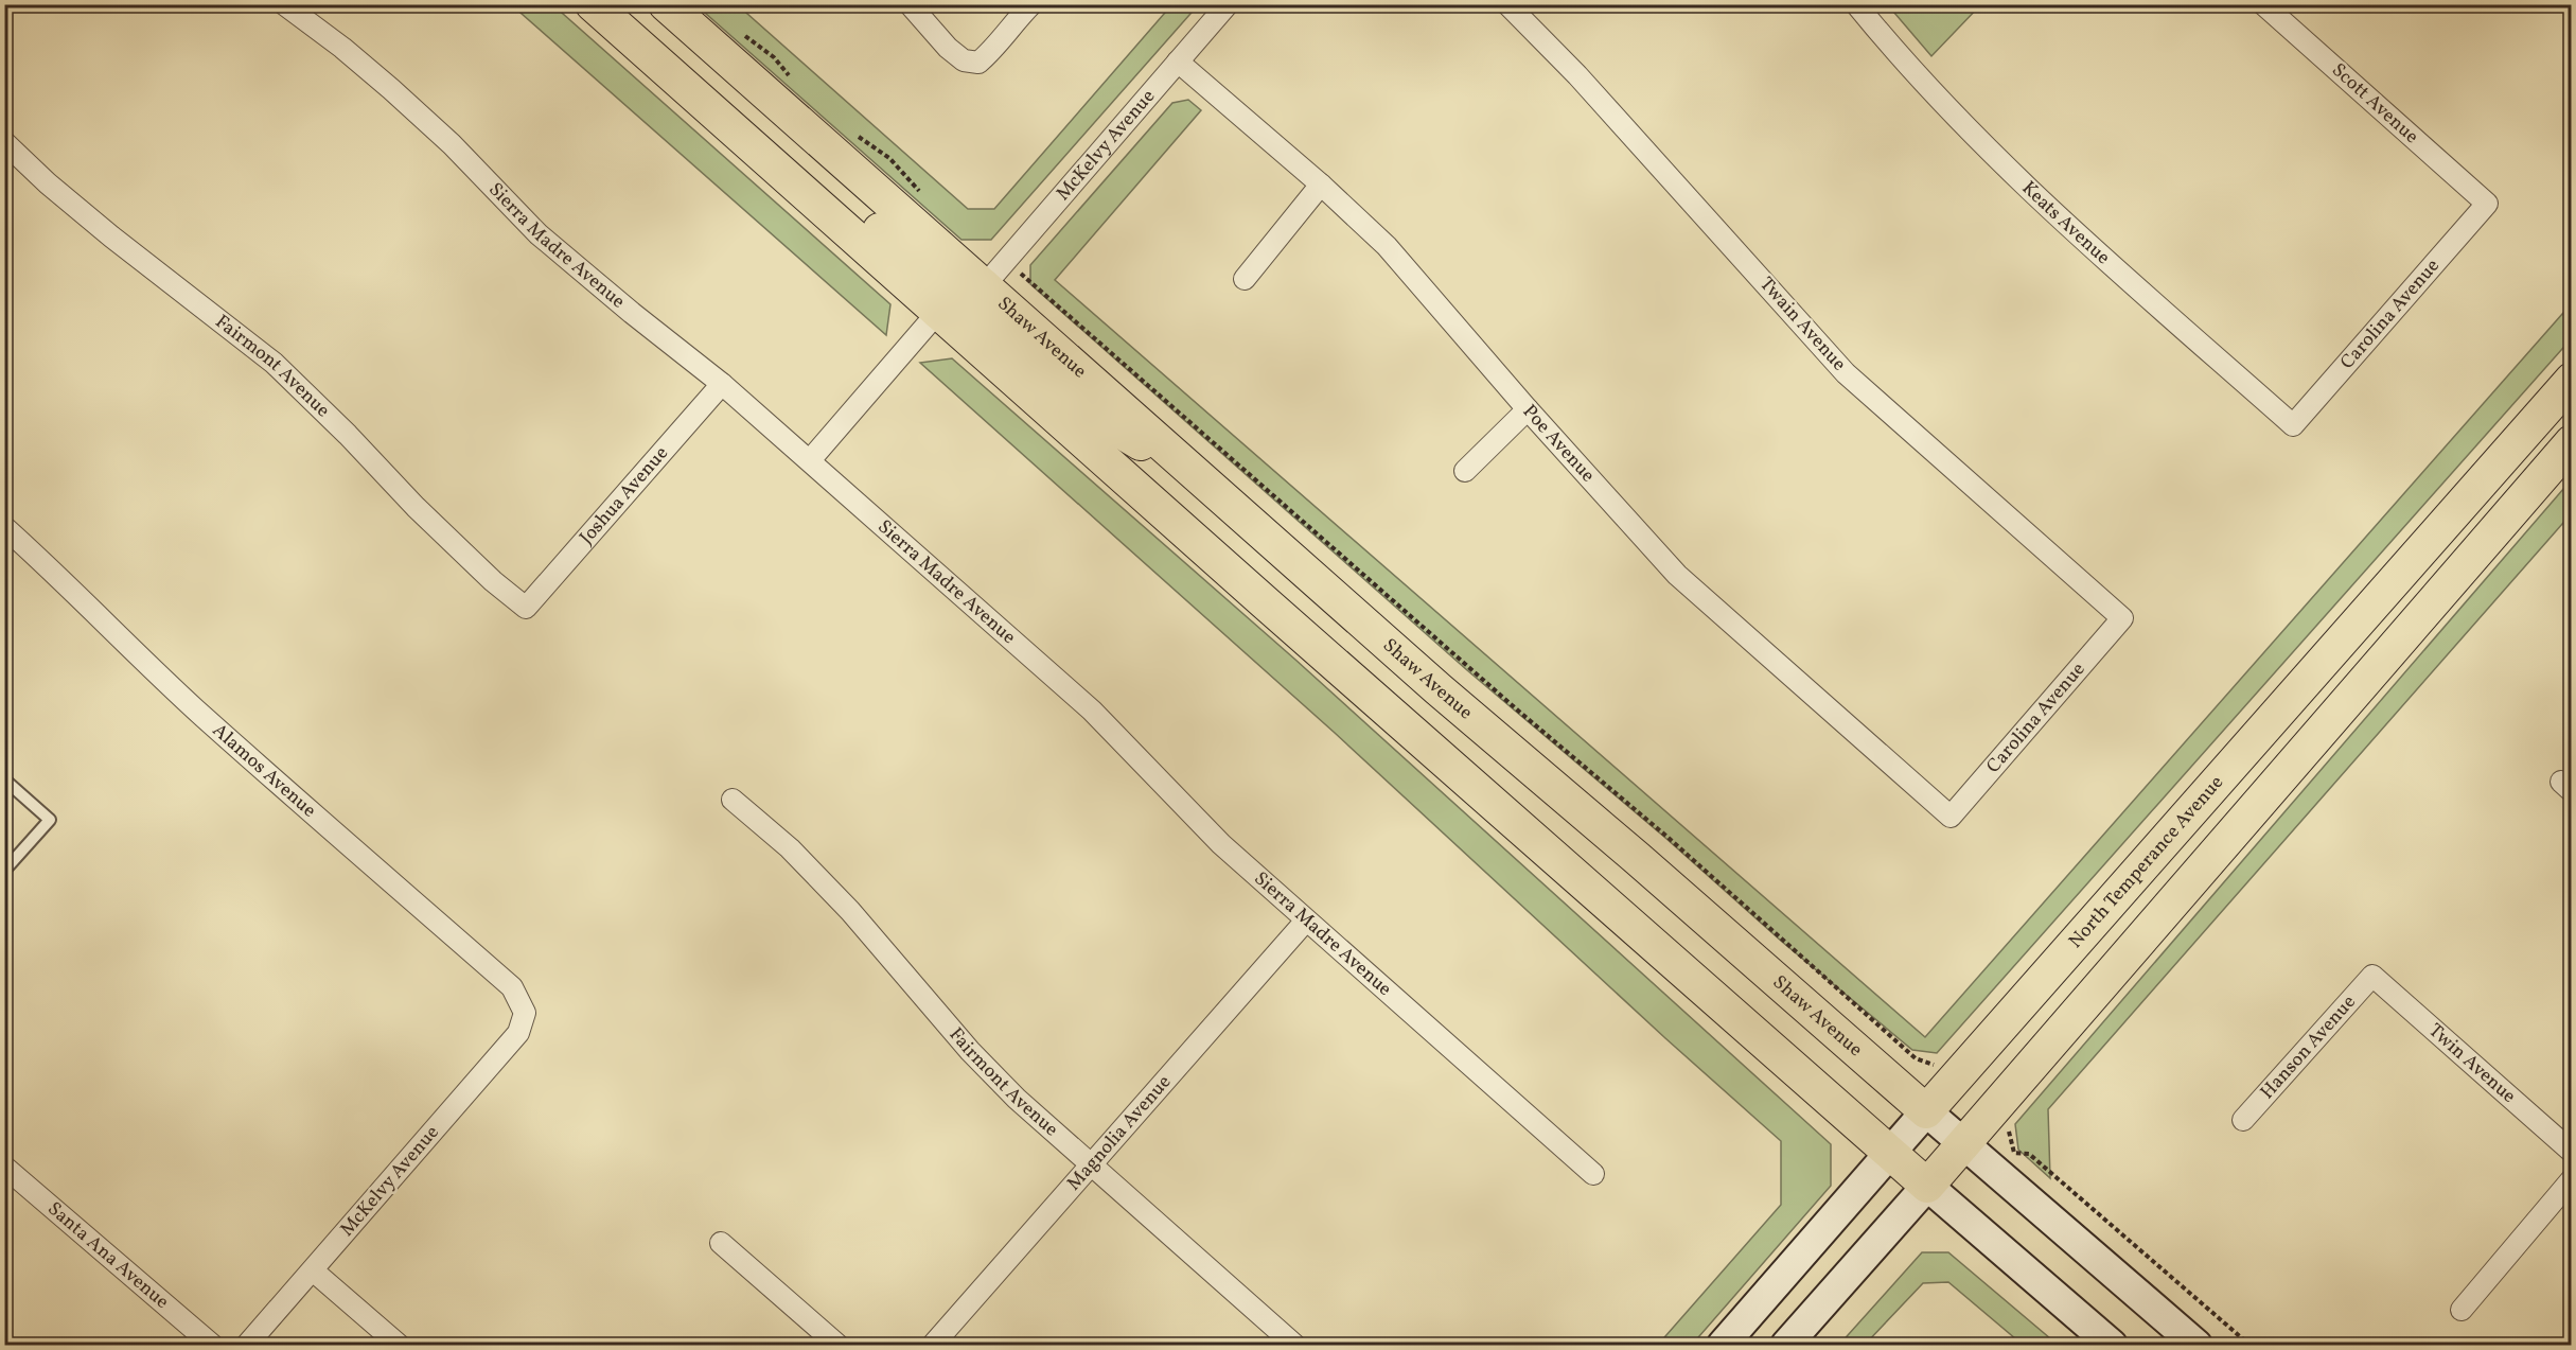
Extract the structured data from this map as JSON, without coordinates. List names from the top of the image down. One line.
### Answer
{"streets":{"main road":["Shaw Avenue","North Temperance Avenue"],"street":["Scott Avenue","McKelvy Avenue","Keats Avenue","Sierra Madre Avenue","Carolina Avenue","Twain Avenue","Fairmont Avenue","Poe Avenue","Joshua Avenue","Alamos Avenue","Hanson Avenue","Twin Avenue","Magnolia Avenue","Santa Ana Avenue"]},"crossings":[["Scott Avenue","Carolina Avenue"],["McKelvy Avenue","Shaw Avenue"],["McKelvy Avenue","Poe Avenue"],["McKelvy Avenue","Alamos Avenue"],["Keats Avenue","Carolina Avenue"],["Sierra Madre Avenue","Joshua Avenue"],["Sierra Madre Avenue","Magnolia Avenue"],["Carolina Avenue","Twain Avenue"],["Carolina Avenue","Poe Avenue"],["Shaw Avenue","North Temperance Avenue"],["Fairmont Avenue","Joshua Avenue"],["Fairmont Avenue","Magnolia Avenue"],["Hanson Avenue","Twin Avenue"]]}
